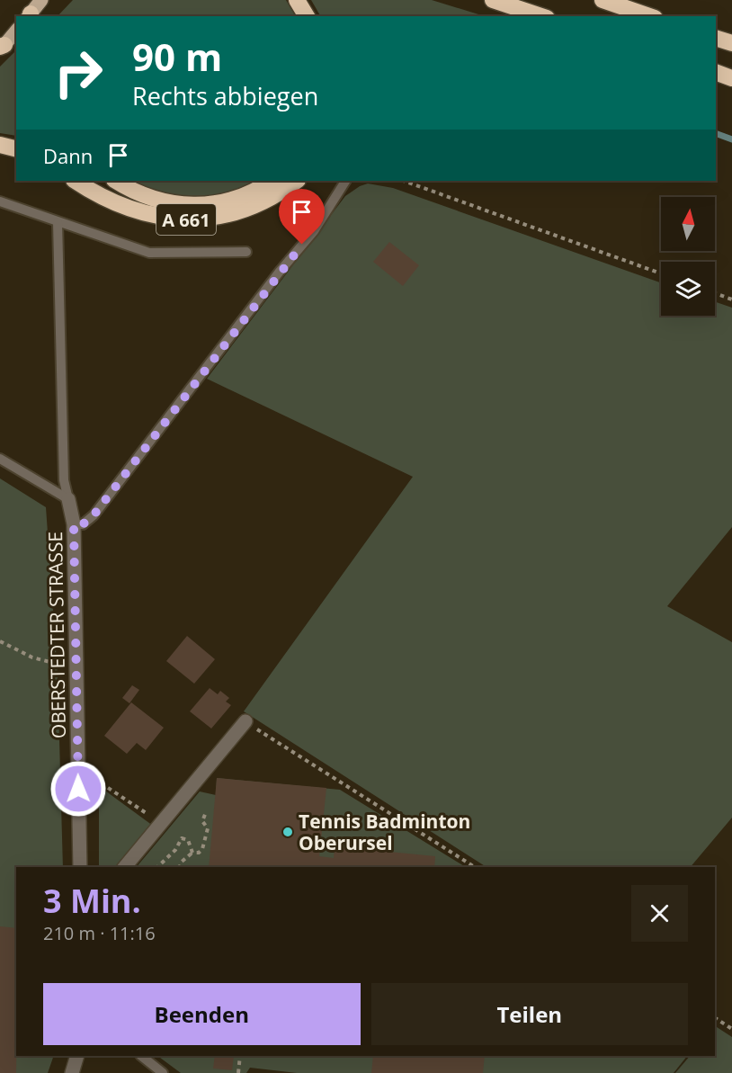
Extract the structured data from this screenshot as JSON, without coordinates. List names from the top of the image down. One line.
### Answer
{"streets":{"highway":["A 661"],"street":["OBERSTEDTER STRASSE"]},"places":["Tennis Badminton Oberursel"],"north":"top","page":{"turn":["90 m","Rechts abbiegen"],"then":"Dann","heading":["3 Min.","210 m · 11:16"],"buttons":["Beenden","Teilen"]}}
